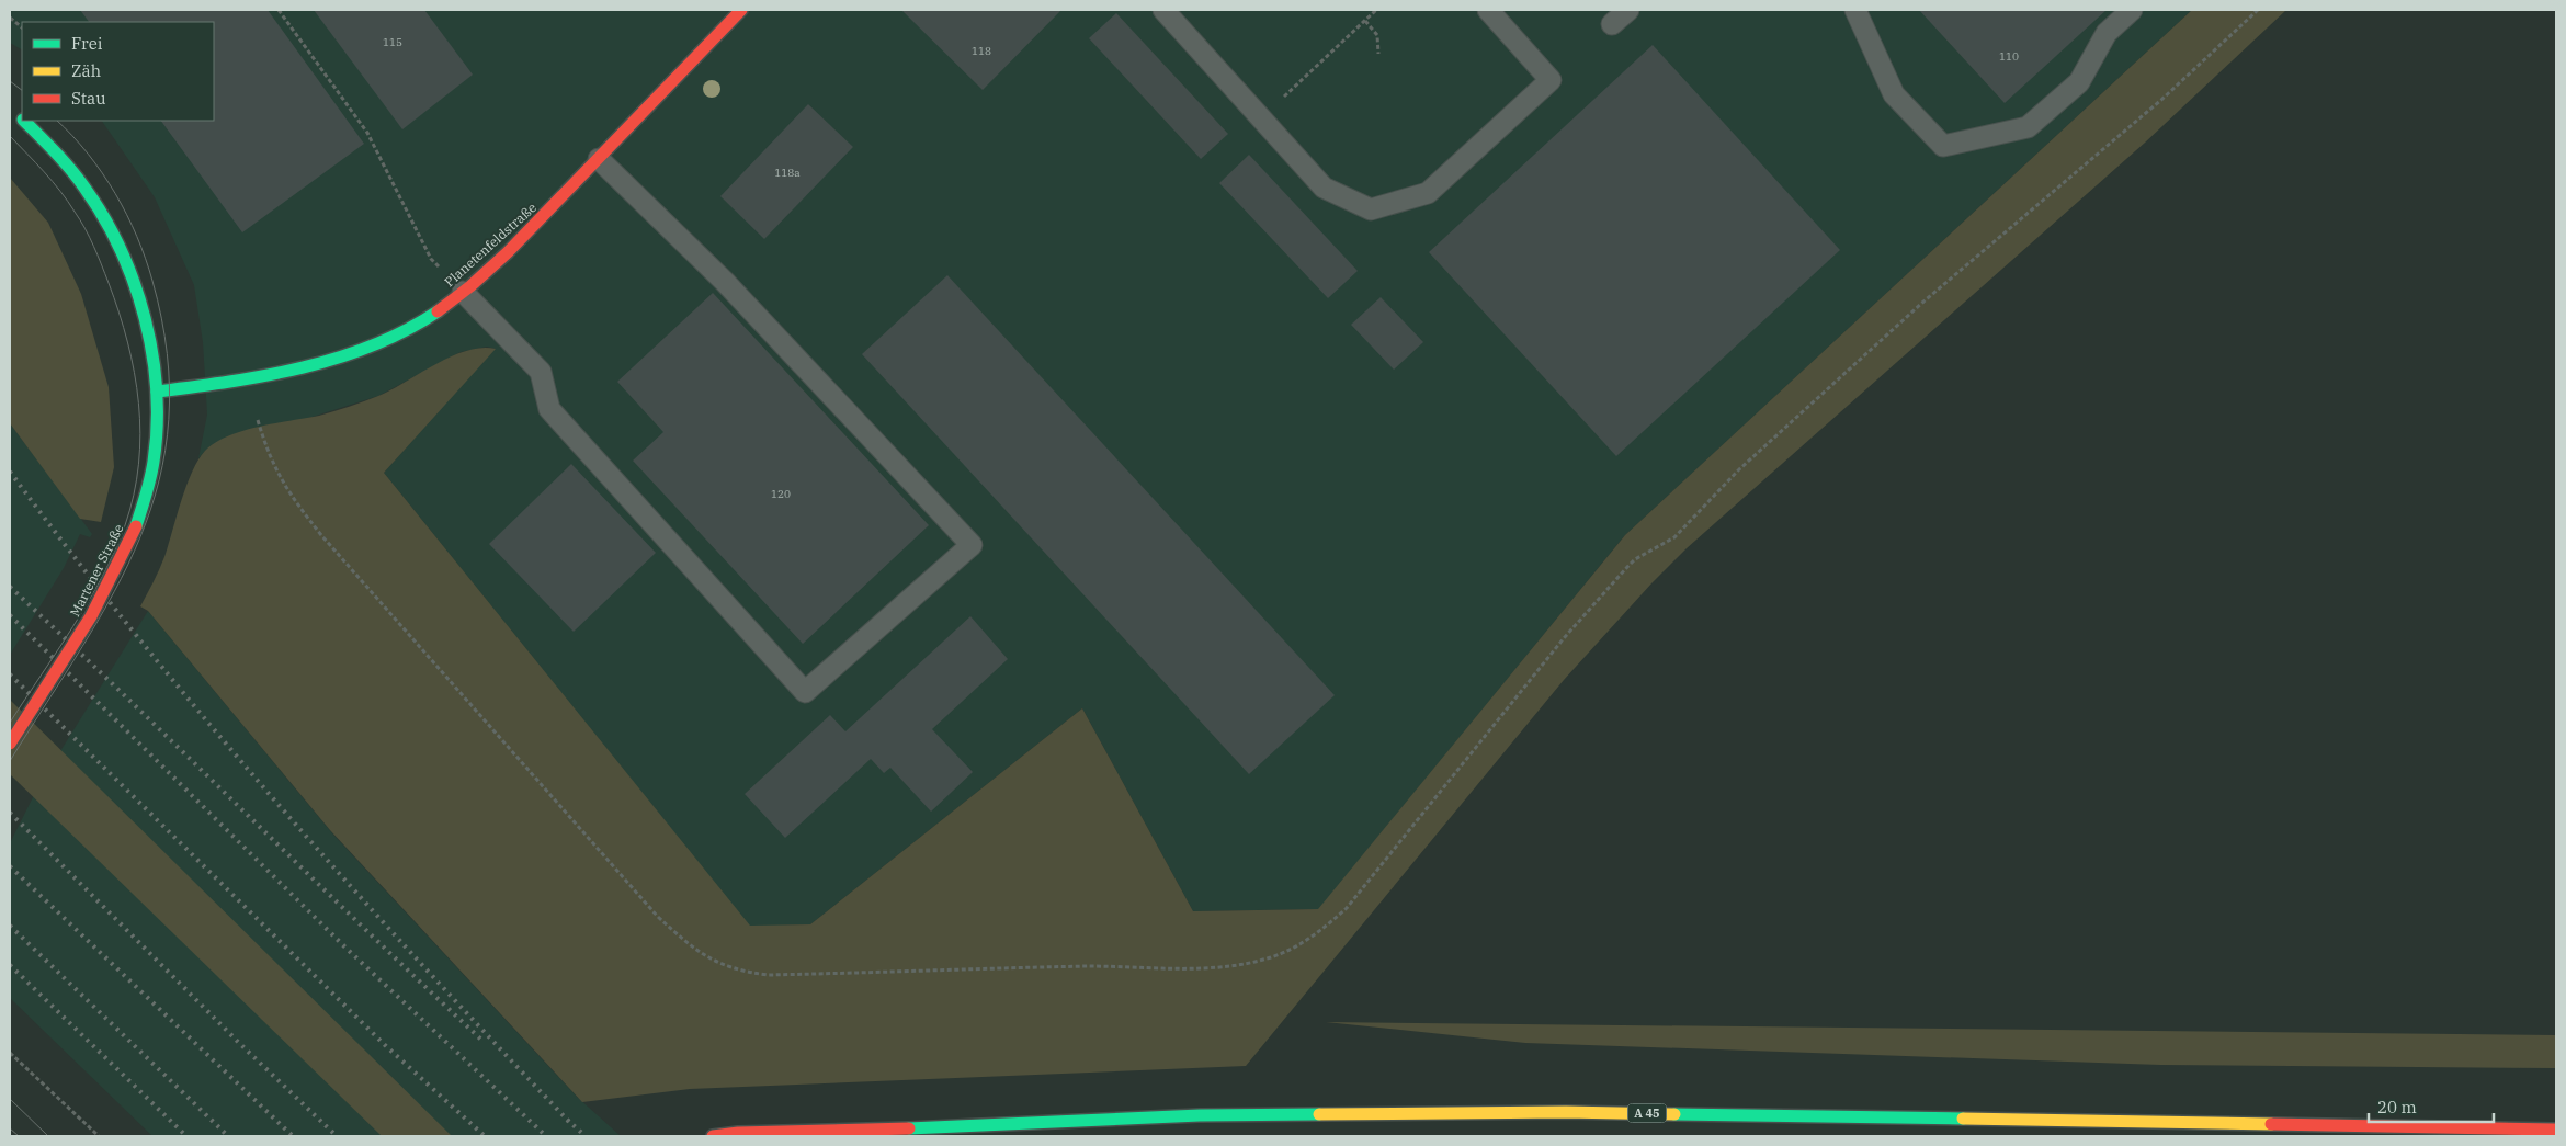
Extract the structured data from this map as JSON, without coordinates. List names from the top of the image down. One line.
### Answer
{"streets":{"main road":["Planetenfeldstraße","Martener Straße","A 45"]},"crossings":[["Planetenfeldstraße","Martener Straße"]],"house_numbers":["115","118","110","118a","120"],"legend":["Frei","Zäh","Stau"],"scale_bar":"20 m"}
